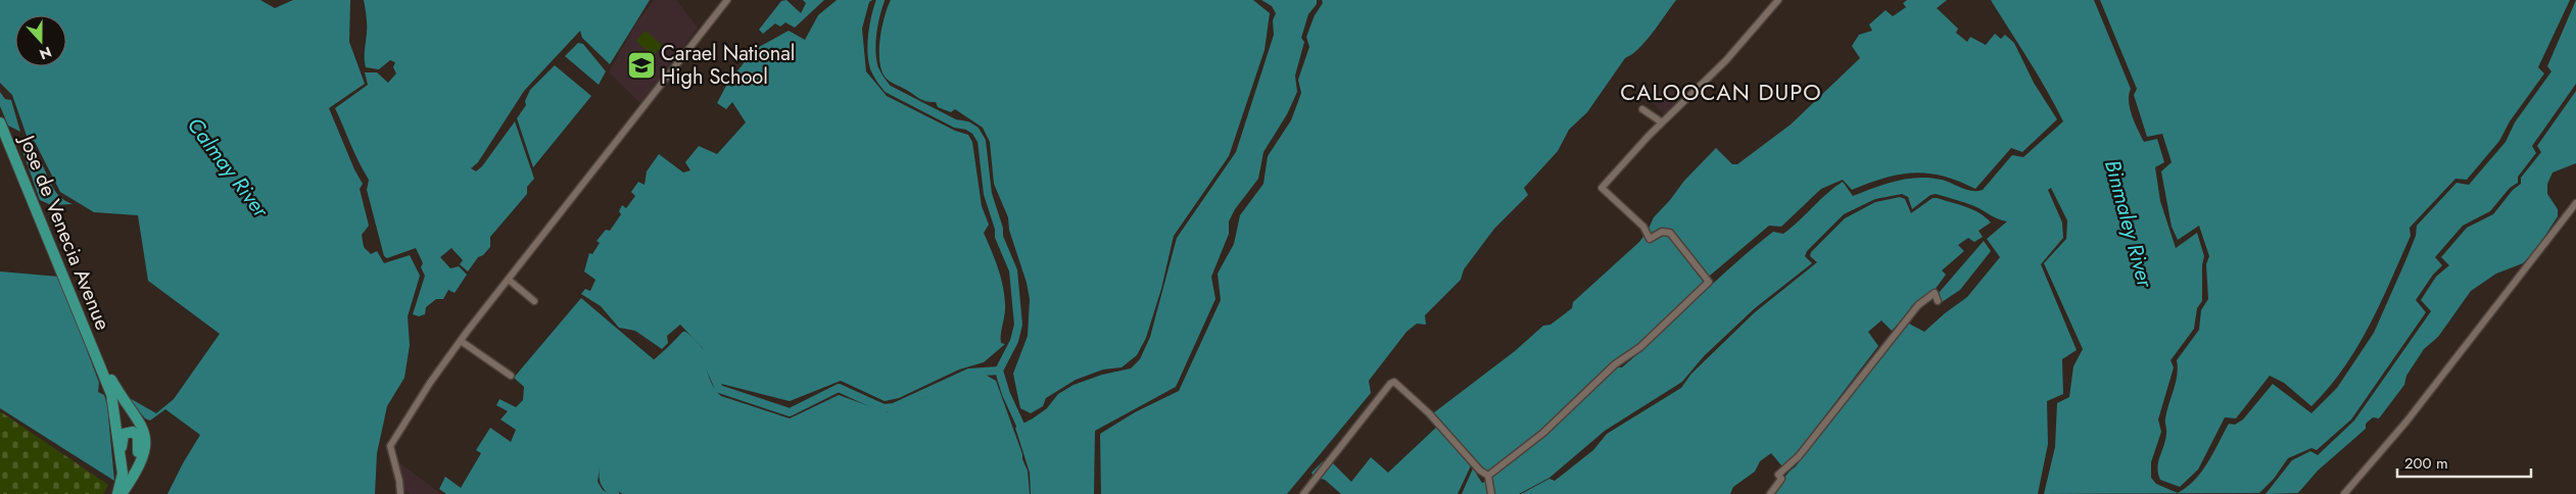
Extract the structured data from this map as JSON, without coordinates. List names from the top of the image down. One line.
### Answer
{"streets":{"highway":["Jose de Venecia Avenue"]},"districts":["CALOOCAN DUPO"],"water":["Calmay River","Binmaley River"],"places":{"school or university":["Carael National High School"]},"scale_bar":"200 m","north":"bottom"}
